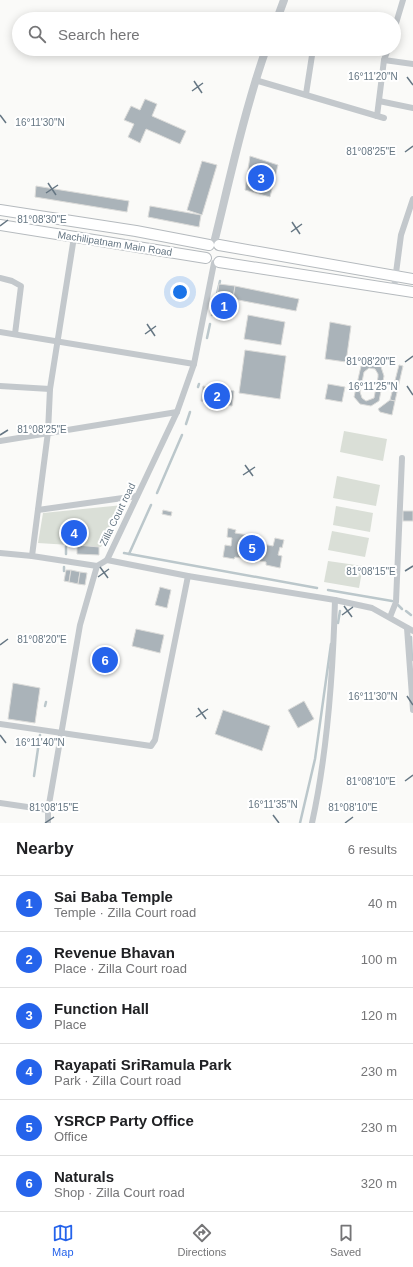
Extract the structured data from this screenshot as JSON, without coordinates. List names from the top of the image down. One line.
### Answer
{"streets":{"main road":["Machilipatnam Main Road"],"street":["Zilla Court road"]},"crossings":[["Machilipatnam Main Road","Zilla Court road"]],"page":{"search":"Search here","pins":["3","1","2","4","5","6"],"heading":["Nearby","6 results"],"list":[{"mark":"1","name":"Sai Baba Temple","note":"Temple · Zilla Court road","value":"40 m"},{"mark":"2","name":"Revenue Bhavan","note":"Place · Zilla Court road","value":"100 m"},{"mark":"3","name":"Function Hall","note":"Place","value":"120 m"},{"mark":"4","name":"Rayapati SriRamula Park","note":"Park · Zilla Court road","value":"230 m"},{"mark":"5","name":"YSRCP Party Office","note":"Office","value":"230 m"},{"mark":"6","name":"Naturals","note":"Shop · Zilla Court road","value":"320 m"}],"nav":["Map","Directions","Saved"]},"coordinates":["16°11'20\"N","16°11'30\"N","81°08'25\"E","81°08'30\"E","81°08'20\"E","16°11'25\"N","81°08'15\"E","16°11'40\"N","81°08'10\"E","16°11'35\"N"]}
